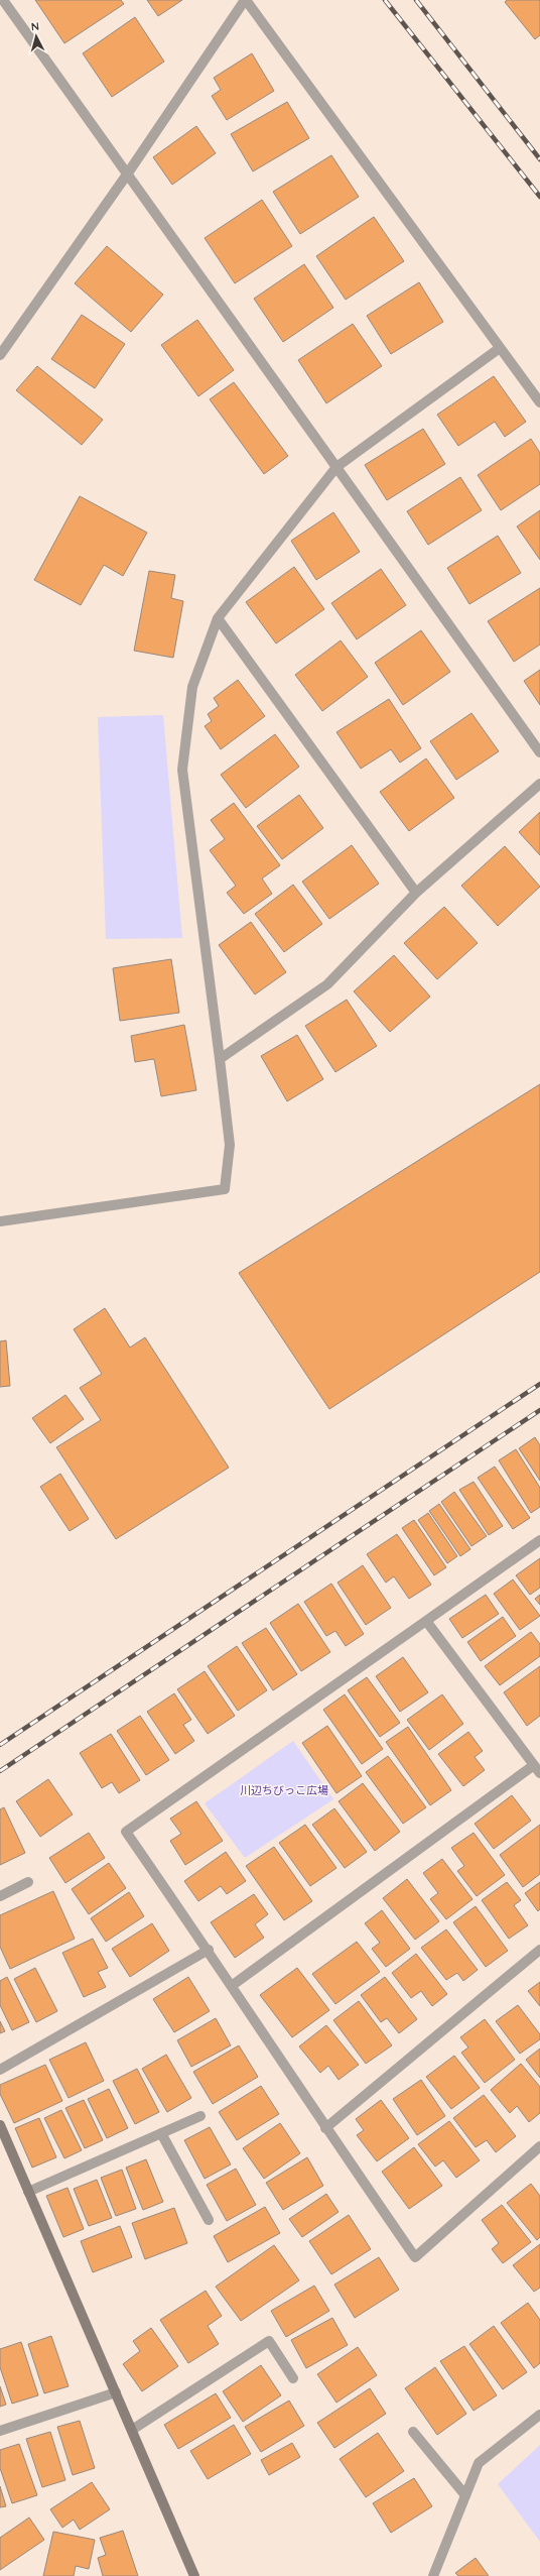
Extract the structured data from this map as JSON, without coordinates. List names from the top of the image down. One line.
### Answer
{"parks":["川辺ちびっこ広場"],"north":"top"}
